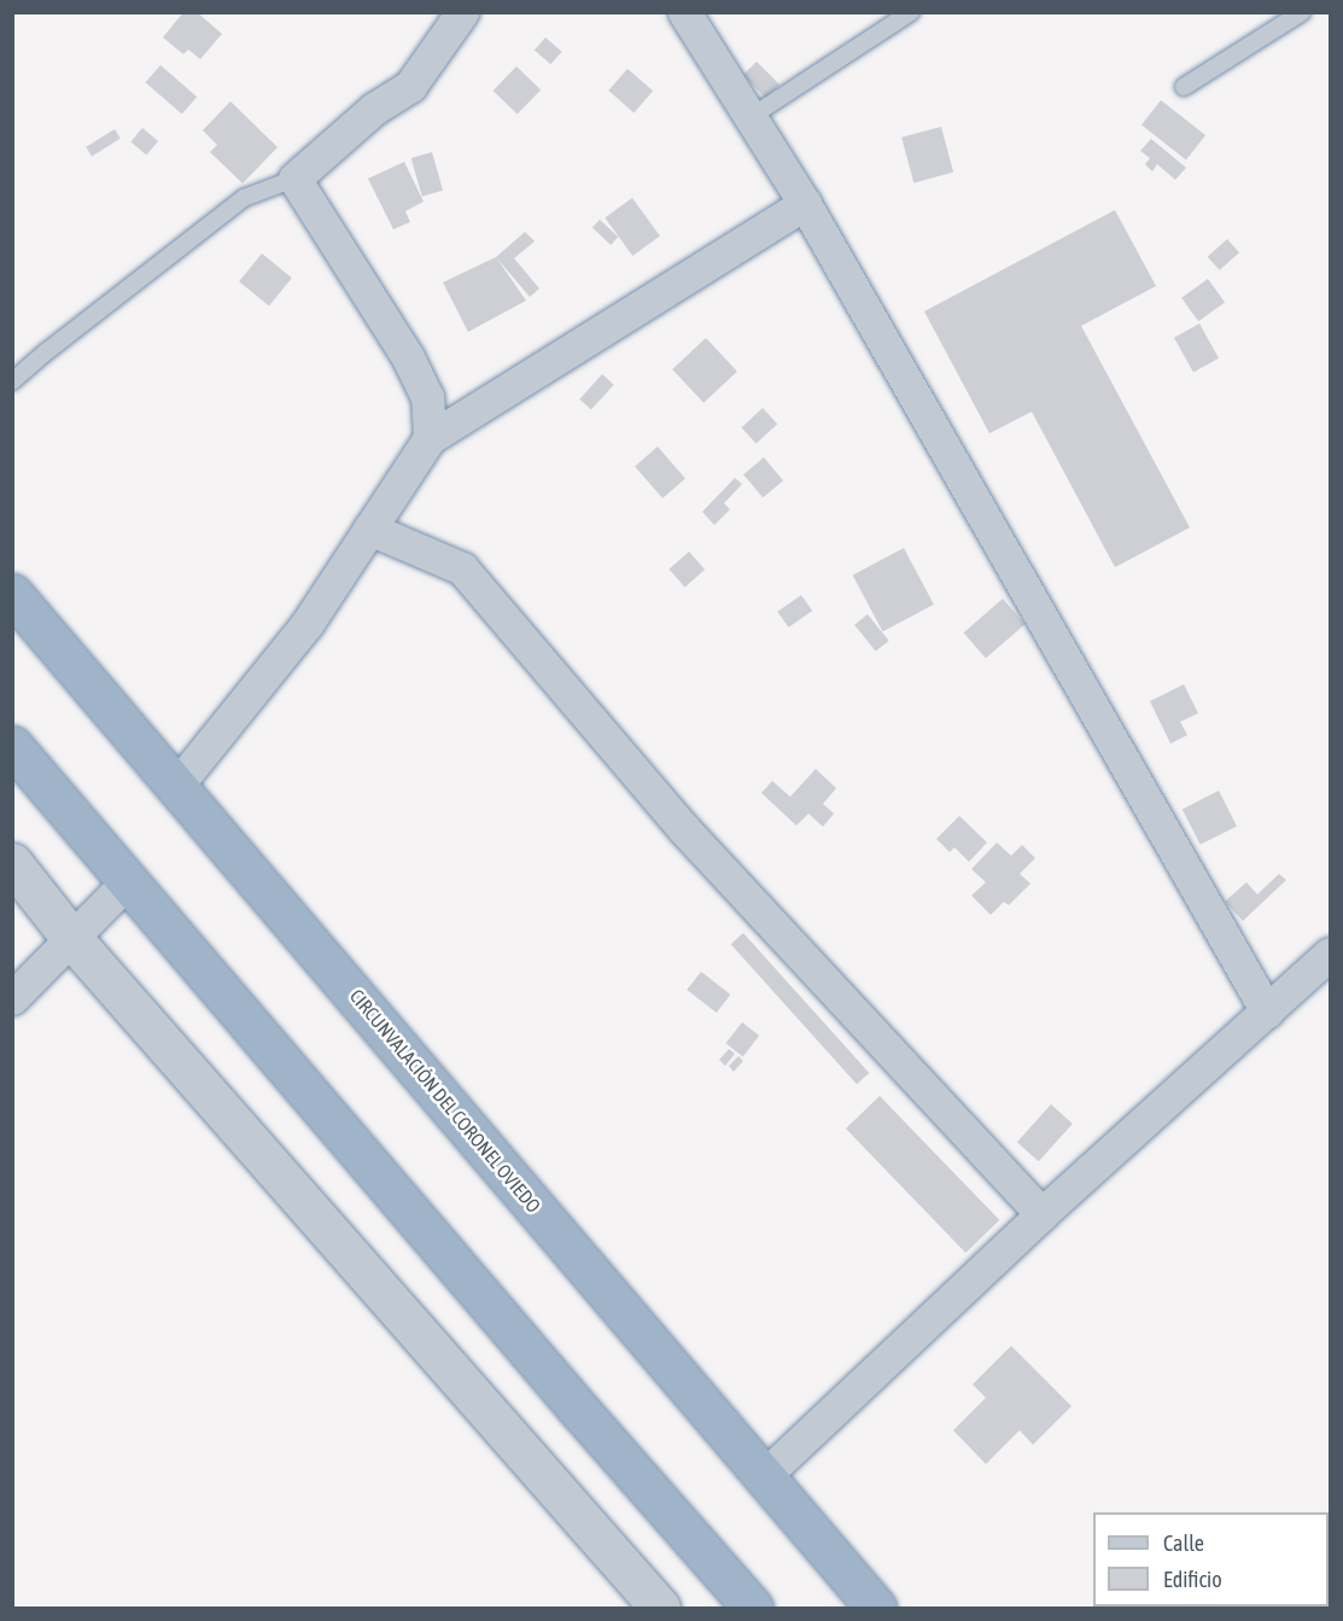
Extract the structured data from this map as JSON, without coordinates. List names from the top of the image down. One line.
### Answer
{"streets":{"highway":["CIRCUNVALACIÓN DEL CORONEL OVIEDO"]},"legend":["Calle","Edificio"]}
